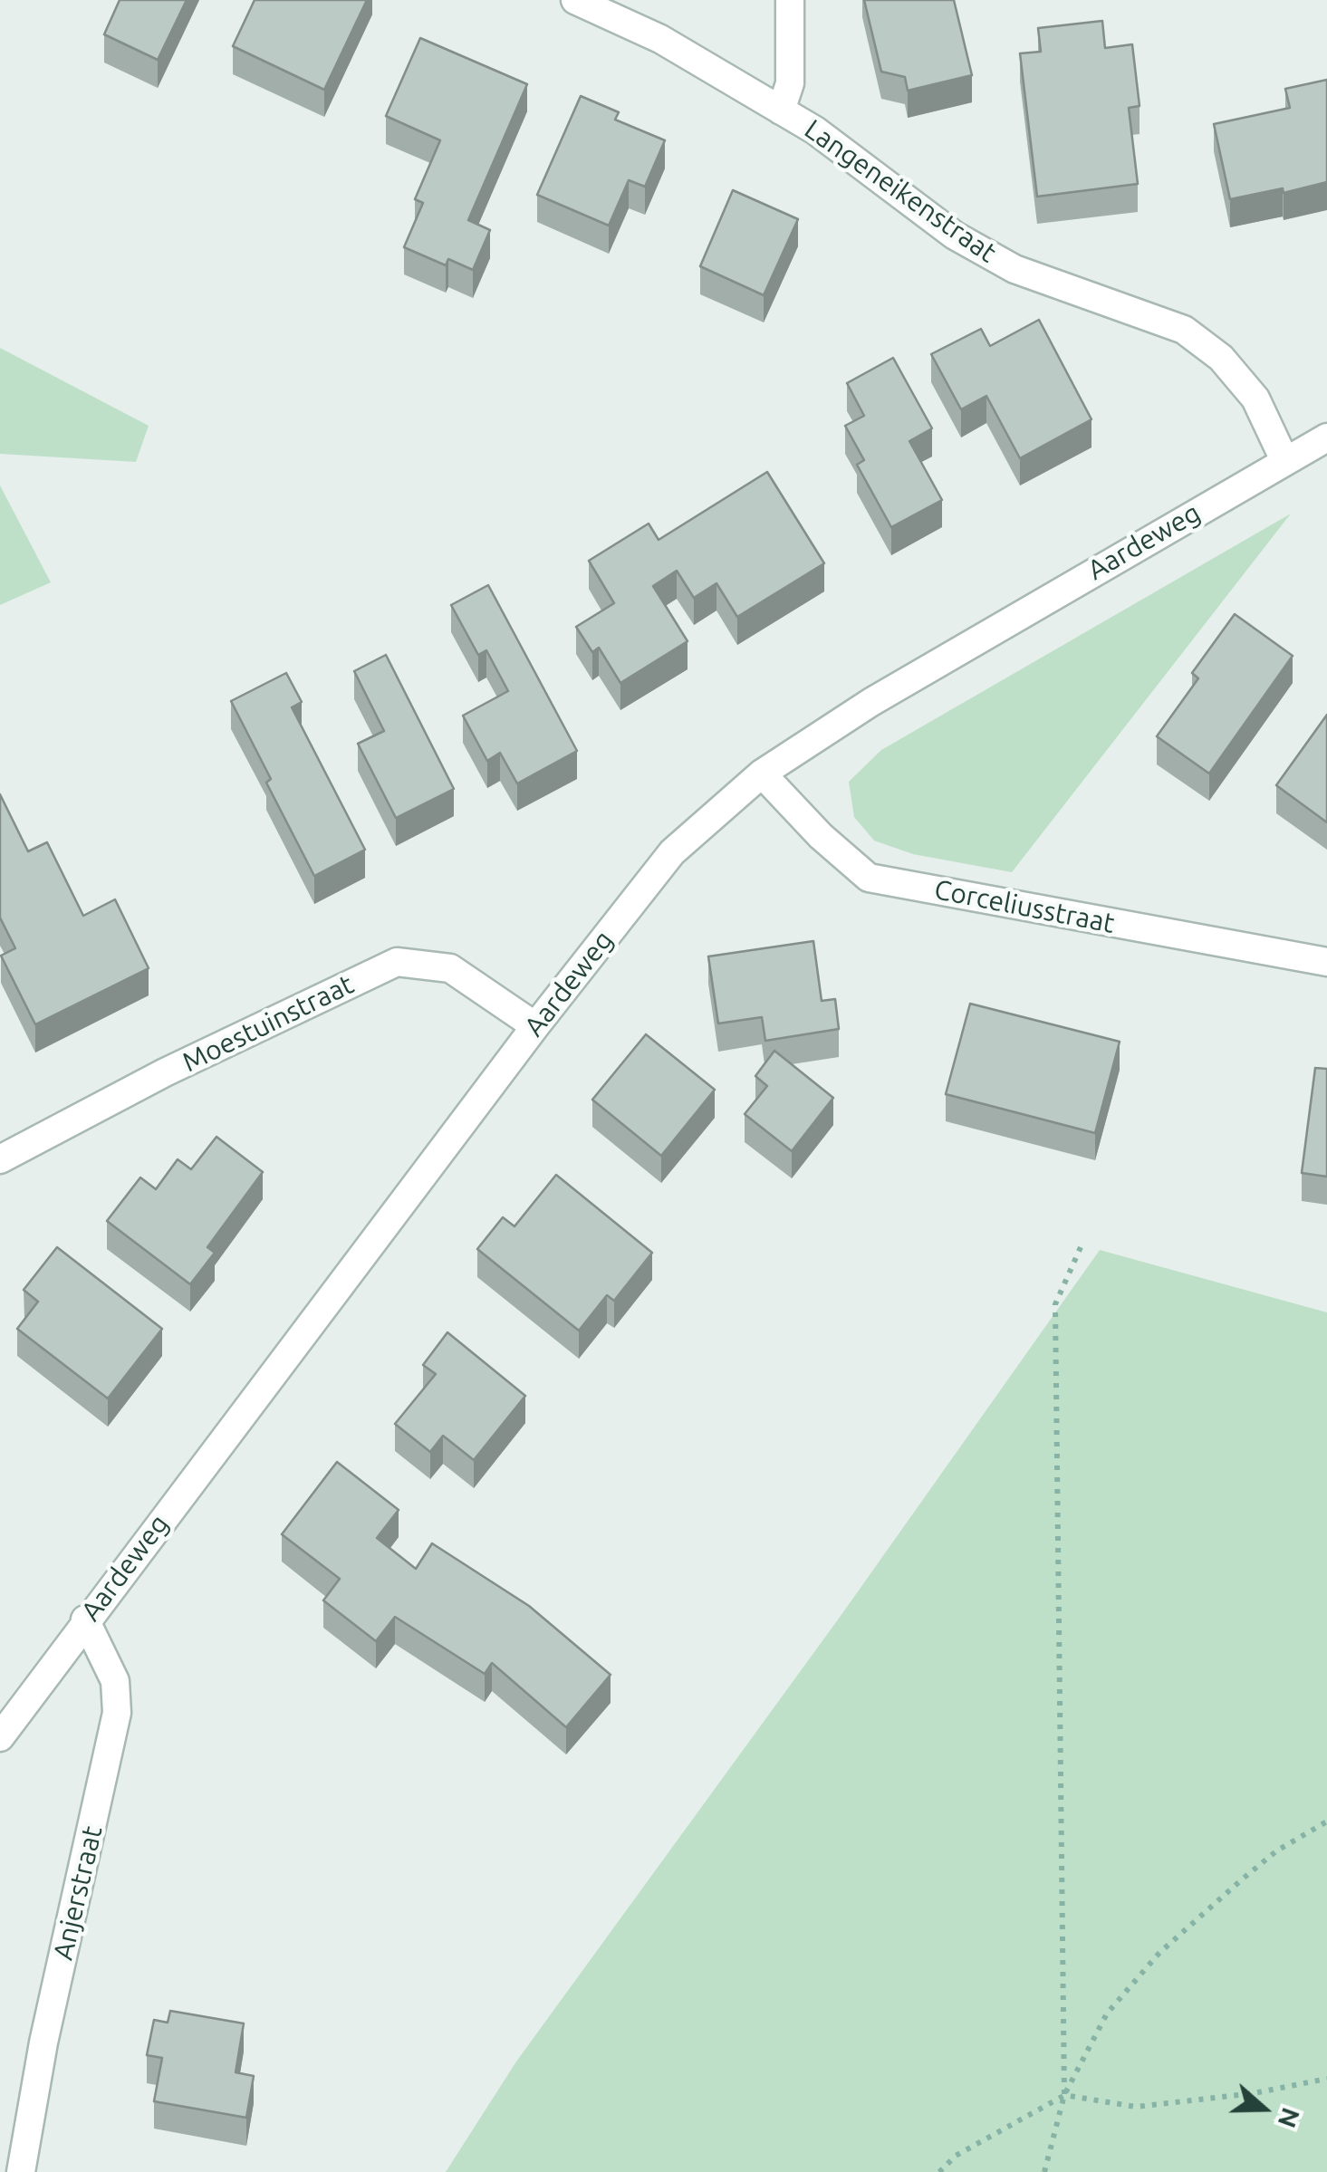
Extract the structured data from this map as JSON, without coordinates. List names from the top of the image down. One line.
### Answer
{"streets":{"street":["Langeneikenstraat","Aardeweg","Corceliusstraat","Moestuinstraat","Anjerstraat"]},"crossings":[["Langeneikenstraat","Aardeweg"],["Aardeweg","Corceliusstraat"],["Aardeweg","Moestuinstraat"],["Aardeweg","Anjerstraat"]],"north":"right"}
